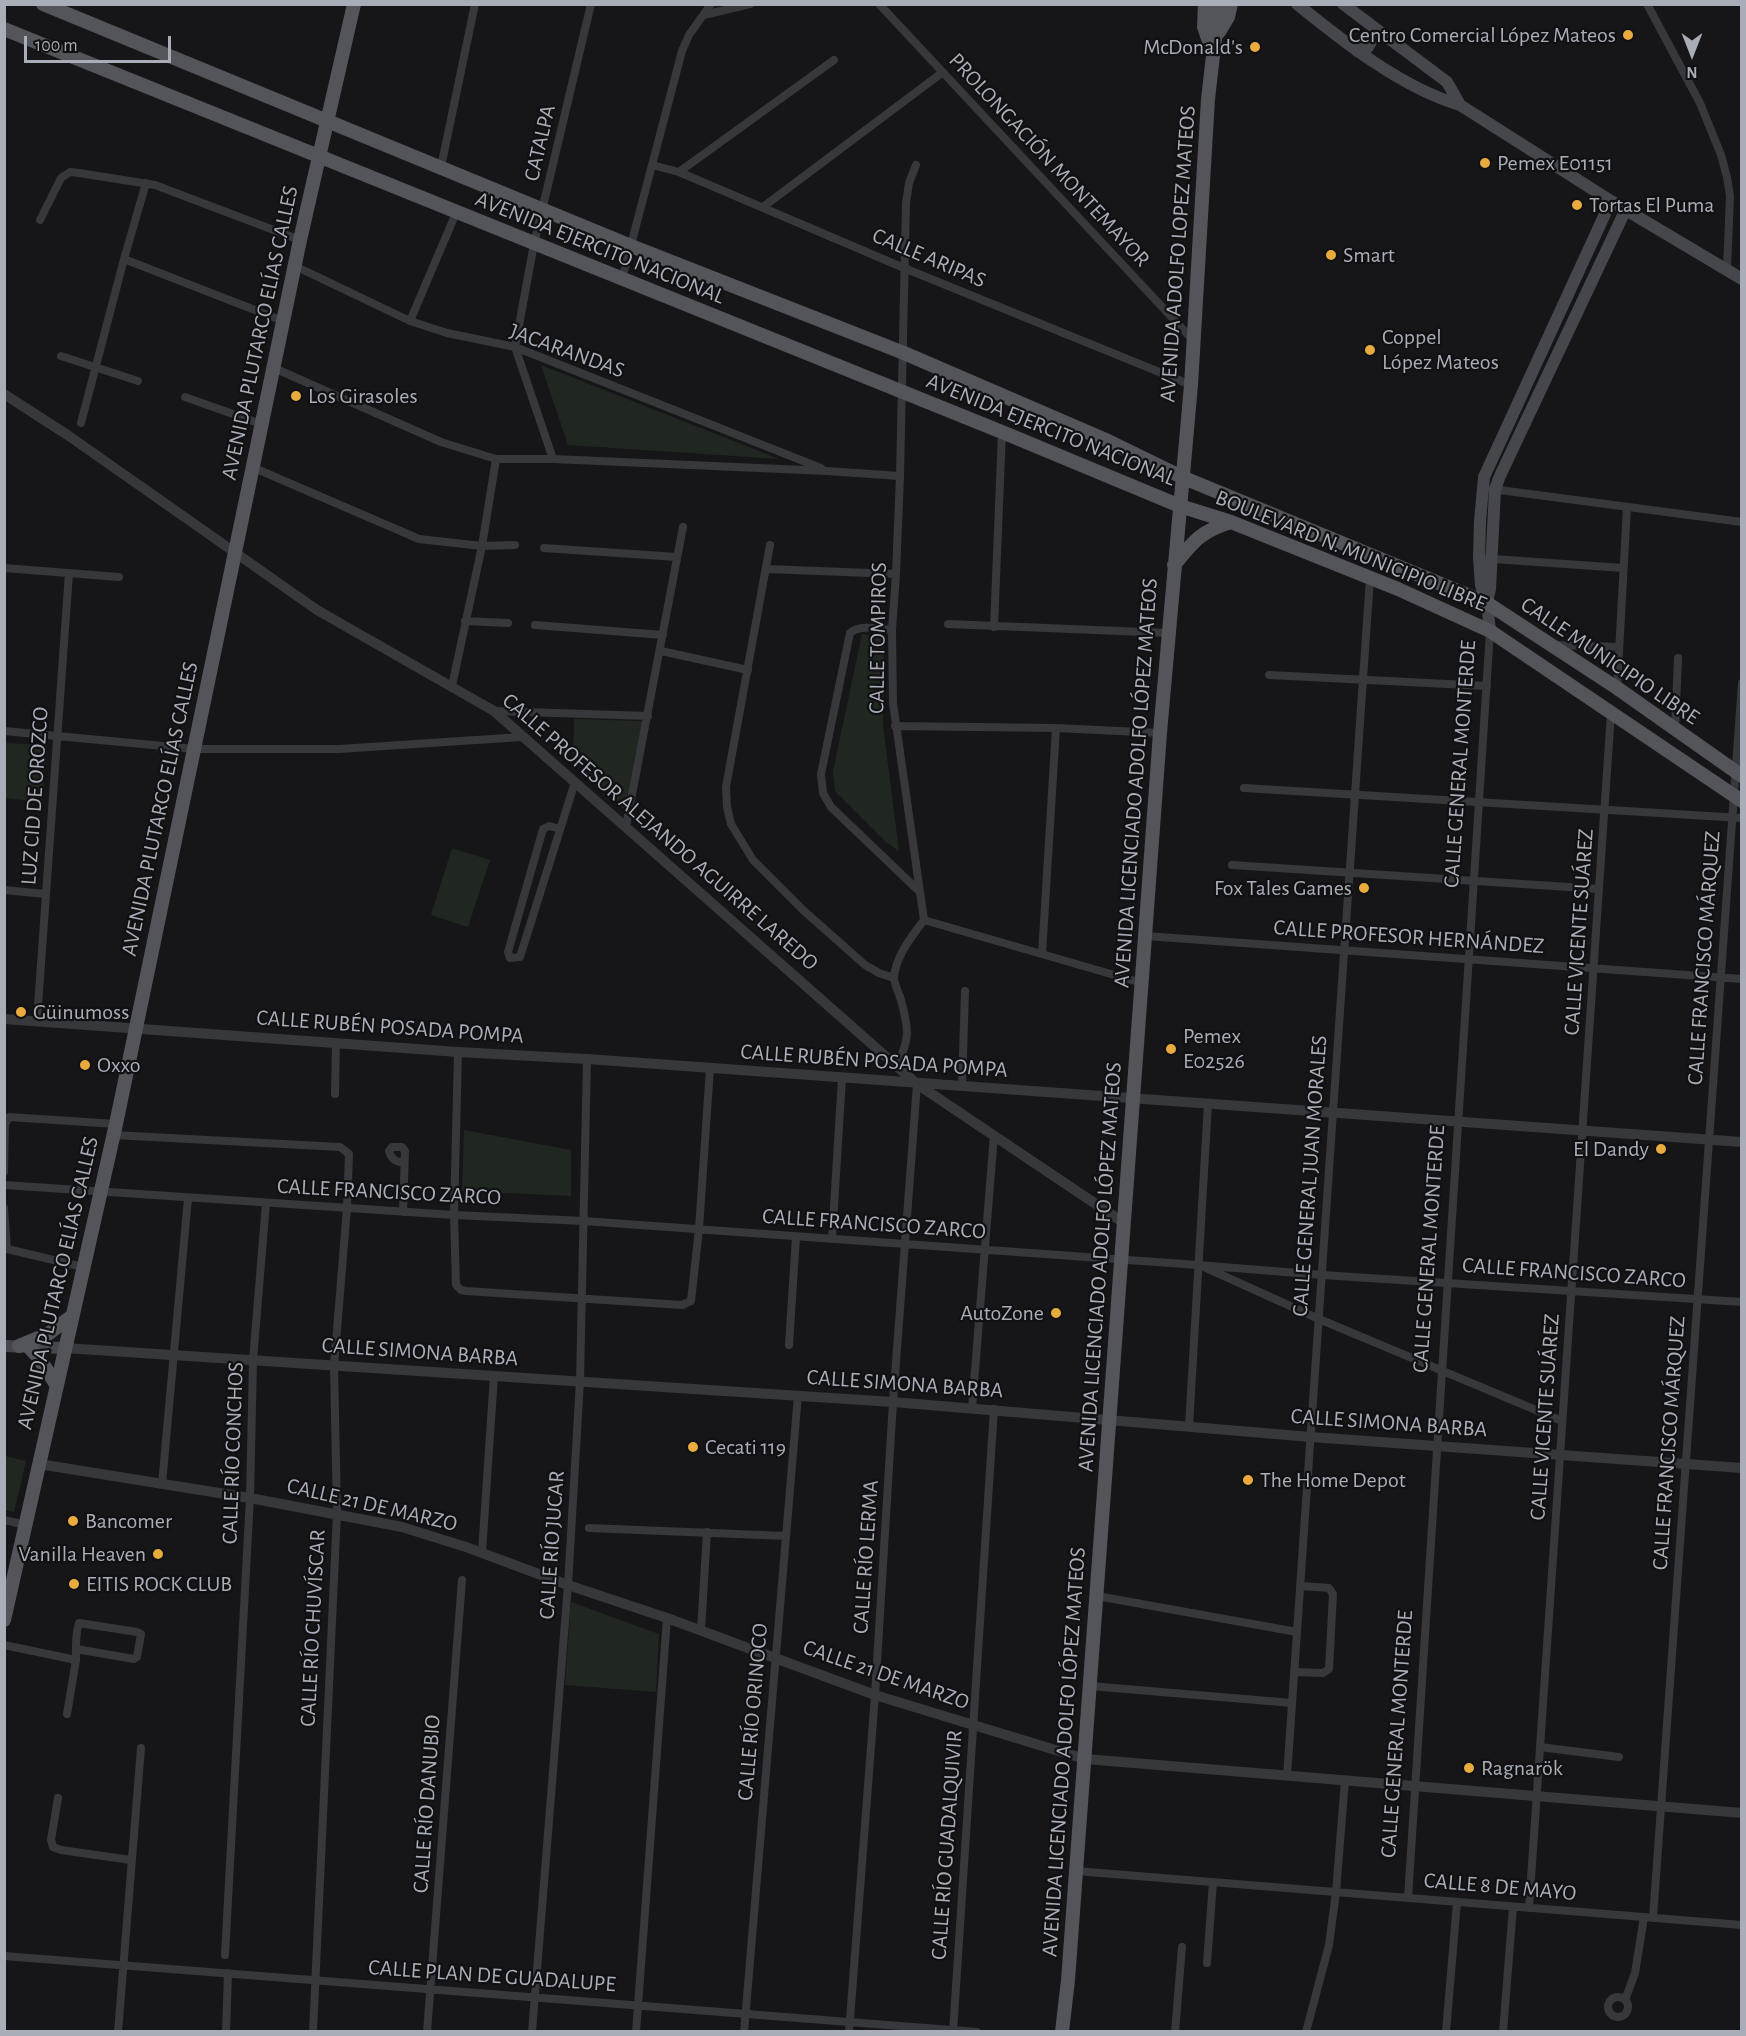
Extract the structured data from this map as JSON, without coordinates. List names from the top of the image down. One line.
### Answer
{"streets":{"main road":["AVENIDA EJERCITO NACIONAL","AVENIDA ADOLFO LOPEZ MATEOS","AVENIDA PLUTARCO ELÍAS CALLES","BOULEVARD N. MUNICIPIO LIBRE","CALLE MUNICIPIO LIBRE","CALLE GENERAL MONTERDE","AVENIDA LICENCIADO ADOLFO LÓPEZ MATEOS"],"street":["CATALPA","PROLONGACIÓN MONTEMAYOR","CALLE ARIPAS","JACARANDAS","CALLE TOMPIROS","LUZ CID DE OROZCO","CALLE PROFESOR ALEJANDO AGUIRRE LAREDO","CALLE VICENTE SUÁREZ","CALLE PROFESOR HERNÁNDEZ","CALLE FRANCISCO MÁRQUEZ","CALLE RUBÉN POSADA POMPA","CALLE GENERAL JUAN MORALES","CALLE FRANCISCO ZARCO","CALLE SIMONA BARBA","CALLE RÍO CONCHOS","CALLE 21 DE MARZO","CALLE RÍO JUCAR","CALLE RÍO LERMA","CALLE RÍO CHUVÍSCAR","CALLE RÍO ORINOCO","CALLE RÍO DANUBIO","CALLE RÍO GUADALQUIVIR","CALLE 8 DE MAYO","CALLE PLAN DE GUADALUPE"]},"crossings":[["CATALPA","AVENIDA EJERCITO NACIONAL"],["CATALPA","JACARANDAS"],["PROLONGACIÓN MONTEMAYOR","AVENIDA ADOLFO LOPEZ MATEOS"],["AVENIDA EJERCITO NACIONAL","AVENIDA ADOLFO LOPEZ MATEOS"],["AVENIDA EJERCITO NACIONAL","AVENIDA PLUTARCO ELÍAS CALLES"],["AVENIDA EJERCITO NACIONAL","BOULEVARD N. MUNICIPIO LIBRE"],["AVENIDA EJERCITO NACIONAL","CALLE TOMPIROS"],["AVENIDA EJERCITO NACIONAL","CALLE MUNICIPIO LIBRE"],["AVENIDA EJERCITO NACIONAL","AVENIDA LICENCIADO ADOLFO LÓPEZ MATEOS"],["AVENIDA ADOLFO LOPEZ MATEOS","CALLE ARIPAS"],["AVENIDA ADOLFO LOPEZ MATEOS","BOULEVARD N. MUNICIPIO LIBRE"],["AVENIDA ADOLFO LOPEZ MATEOS","CALLE MUNICIPIO LIBRE"],["AVENIDA ADOLFO LOPEZ MATEOS","AVENIDA LICENCIADO ADOLFO LÓPEZ MATEOS"],["CALLE ARIPAS","CALLE TOMPIROS"],["AVENIDA PLUTARCO ELÍAS CALLES","JACARANDAS"],["AVENIDA PLUTARCO ELÍAS CALLES","CALLE PROFESOR ALEJANDO AGUIRRE LAREDO"],["AVENIDA PLUTARCO ELÍAS CALLES","CALLE RUBÉN POSADA POMPA"],["AVENIDA PLUTARCO ELÍAS CALLES","CALLE FRANCISCO ZARCO"],["AVENIDA PLUTARCO ELÍAS CALLES","CALLE SIMONA BARBA"],["AVENIDA PLUTARCO ELÍAS CALLES","CALLE 21 DE MARZO"],["AVENIDA PLUTARCO ELÍAS CALLES","CALLE RÍO CHUVÍSCAR"],["BOULEVARD N. MUNICIPIO LIBRE","CALLE GENERAL MONTERDE"],["BOULEVARD N. MUNICIPIO LIBRE","AVENIDA LICENCIADO ADOLFO LÓPEZ MATEOS"],["BOULEVARD N. MUNICIPIO LIBRE","CALLE VICENTE SUÁREZ"],["BOULEVARD N. MUNICIPIO LIBRE","CALLE FRANCISCO MÁRQUEZ"],["BOULEVARD N. MUNICIPIO LIBRE","CALLE GENERAL JUAN MORALES"],["CALLE MUNICIPIO LIBRE","CALLE GENERAL MONTERDE"],["CALLE MUNICIPIO LIBRE","CALLE FRANCISCO MÁRQUEZ"],["CALLE GENERAL MONTERDE","CALLE PROFESOR HERNÁNDEZ"],["CALLE GENERAL MONTERDE","CALLE RUBÉN POSADA POMPA"],["CALLE GENERAL MONTERDE","CALLE FRANCISCO ZARCO"],["CALLE GENERAL MONTERDE","CALLE SIMONA BARBA"],["CALLE GENERAL MONTERDE","CALLE 21 DE MARZO"],["CALLE GENERAL MONTERDE","CALLE 8 DE MAYO"],["AVENIDA LICENCIADO ADOLFO LÓPEZ MATEOS","CALLE PROFESOR ALEJANDO AGUIRRE LAREDO"],["AVENIDA LICENCIADO ADOLFO LÓPEZ MATEOS","CALLE PROFESOR HERNÁNDEZ"],["AVENIDA LICENCIADO ADOLFO LÓPEZ MATEOS","CALLE RUBÉN POSADA POMPA"],["AVENIDA LICENCIADO ADOLFO LÓPEZ MATEOS","CALLE FRANCISCO ZARCO"],["AVENIDA LICENCIADO ADOLFO LÓPEZ MATEOS","CALLE SIMONA BARBA"],["AVENIDA LICENCIADO ADOLFO LÓPEZ MATEOS","CALLE 21 DE MARZO"],["AVENIDA LICENCIADO ADOLFO LÓPEZ MATEOS","CALLE 8 DE MAYO"],["LUZ CID DE OROZCO","CALLE RUBÉN POSADA POMPA"],["CALLE PROFESOR ALEJANDO AGUIRRE LAREDO","CALLE RUBÉN POSADA POMPA"],["CALLE PROFESOR ALEJANDO AGUIRRE LAREDO","CALLE RÍO LERMA"],["CALLE VICENTE SUÁREZ","CALLE PROFESOR HERNÁNDEZ"],["CALLE VICENTE SUÁREZ","CALLE RUBÉN POSADA POMPA"],["CALLE VICENTE SUÁREZ","CALLE FRANCISCO ZARCO"],["CALLE VICENTE SUÁREZ","CALLE SIMONA BARBA"],["CALLE VICENTE SUÁREZ","CALLE 21 DE MARZO"],["CALLE VICENTE SUÁREZ","CALLE 8 DE MAYO"],["CALLE PROFESOR HERNÁNDEZ","CALLE FRANCISCO MÁRQUEZ"],["CALLE PROFESOR HERNÁNDEZ","CALLE GENERAL JUAN MORALES"],["CALLE FRANCISCO MÁRQUEZ","CALLE RUBÉN POSADA POMPA"],["CALLE FRANCISCO MÁRQUEZ","CALLE FRANCISCO ZARCO"],["CALLE FRANCISCO MÁRQUEZ","CALLE SIMONA BARBA"],["CALLE FRANCISCO MÁRQUEZ","CALLE 21 DE MARZO"],["CALLE FRANCISCO MÁRQUEZ","CALLE 8 DE MAYO"],["CALLE RUBÉN POSADA POMPA","CALLE GENERAL JUAN MORALES"],["CALLE RUBÉN POSADA POMPA","CALLE RÍO JUCAR"],["CALLE RUBÉN POSADA POMPA","CALLE RÍO LERMA"],["CALLE GENERAL JUAN MORALES","CALLE FRANCISCO ZARCO"],["CALLE GENERAL JUAN MORALES","CALLE SIMONA BARBA"],["CALLE GENERAL JUAN MORALES","CALLE 21 DE MARZO"],["CALLE FRANCISCO ZARCO","CALLE RÍO CONCHOS"],["CALLE FRANCISCO ZARCO","CALLE RÍO JUCAR"],["CALLE FRANCISCO ZARCO","CALLE RÍO LERMA"],["CALLE FRANCISCO ZARCO","CALLE RÍO CHUVÍSCAR"],["CALLE SIMONA BARBA","CALLE RÍO CONCHOS"],["CALLE SIMONA BARBA","CALLE RÍO JUCAR"],["CALLE SIMONA BARBA","CALLE RÍO LERMA"],["CALLE SIMONA BARBA","CALLE RÍO CHUVÍSCAR"],["CALLE SIMONA BARBA","CALLE RÍO ORINOCO"],["CALLE SIMONA BARBA","CALLE RÍO GUADALQUIVIR"],["CALLE RÍO CONCHOS","CALLE 21 DE MARZO"],["CALLE 21 DE MARZO","CALLE RÍO JUCAR"],["CALLE 21 DE MARZO","CALLE RÍO LERMA"],["CALLE 21 DE MARZO","CALLE RÍO CHUVÍSCAR"],["CALLE 21 DE MARZO","CALLE RÍO ORINOCO"],["CALLE 21 DE MARZO","CALLE RÍO GUADALQUIVIR"],["CALLE RÍO JUCAR","CALLE PLAN DE GUADALUPE"],["CALLE RÍO LERMA","CALLE PLAN DE GUADALUPE"],["CALLE RÍO CHUVÍSCAR","CALLE PLAN DE GUADALUPE"],["CALLE RÍO ORINOCO","CALLE PLAN DE GUADALUPE"],["CALLE RÍO DANUBIO","CALLE PLAN DE GUADALUPE"],["CALLE RÍO GUADALQUIVIR","CALLE PLAN DE GUADALUPE"]],"places":["Centro Comercial López Mateos","McDonald's","Pemex E01151","Tortas El Puma","Smart","Coppel López Mateos","Los Girasoles","Fox Tales Games","Güinumoss","Pemex E02526","Oxxo","El Dandy","AutoZone","Cecati 119","The Home Depot","Bancomer","Vanilla Heaven","EITIS ROCK CLUB","Ragnarök"],"scale_bar":"100 m","north":"bottom"}
